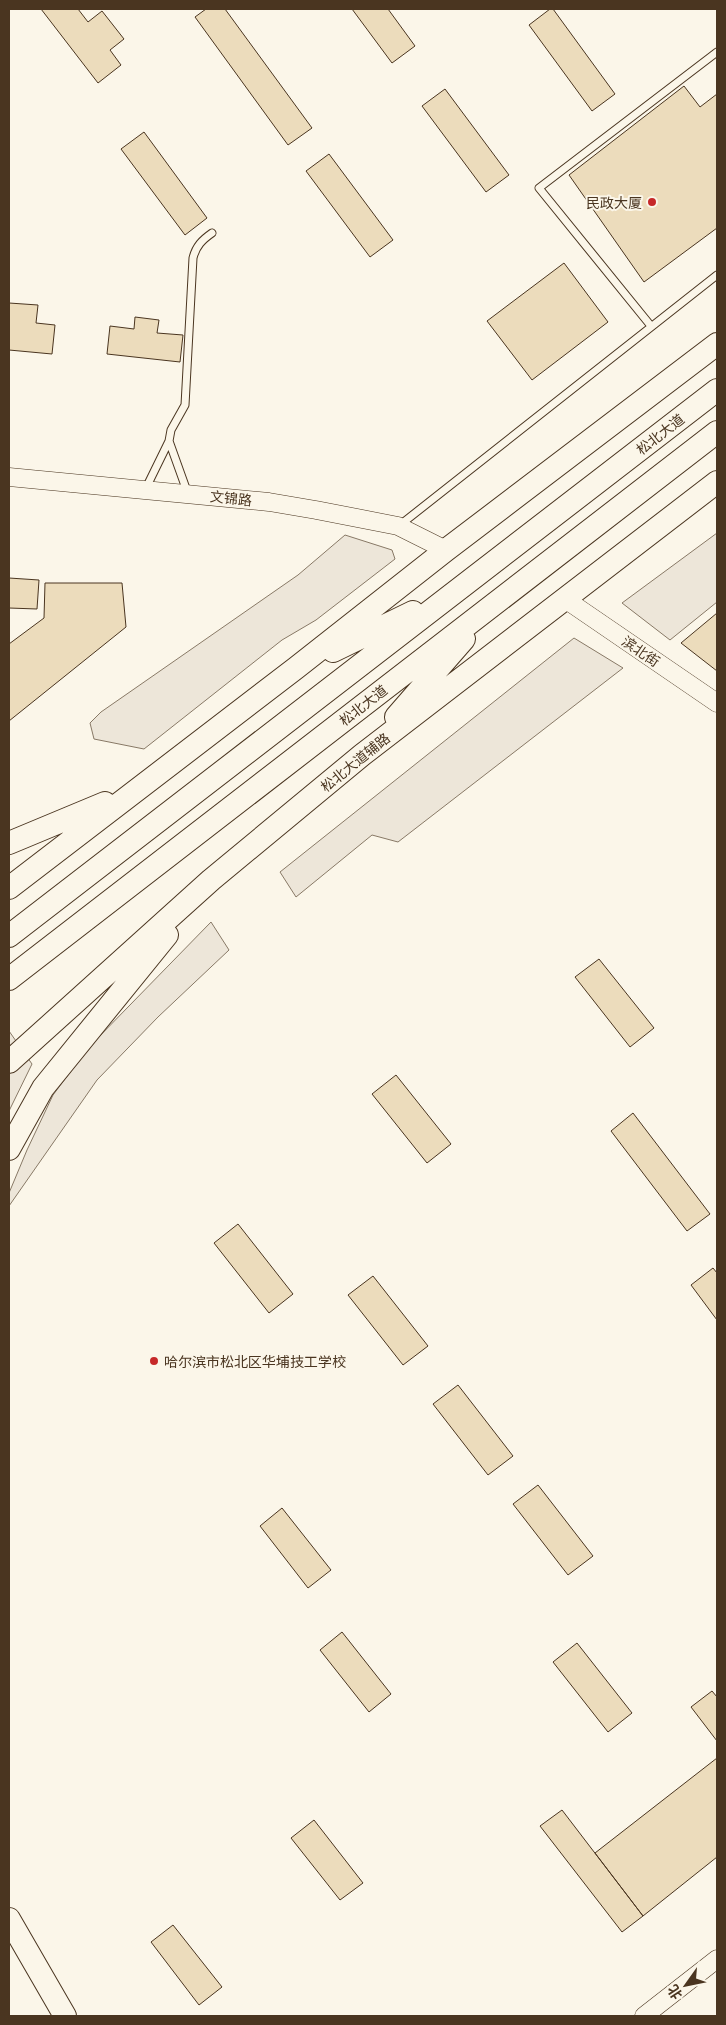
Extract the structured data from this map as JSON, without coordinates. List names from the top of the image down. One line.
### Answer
{"streets":{"highway":["松北大道","松北大道辅路"],"street":["文锦路","滨北街"]},"crossings":[["滨北街","松北大道辅路"]],"places":["民政大厦","哈尔滨市松北区华埔技工学校"],"north":"bottom left"}
